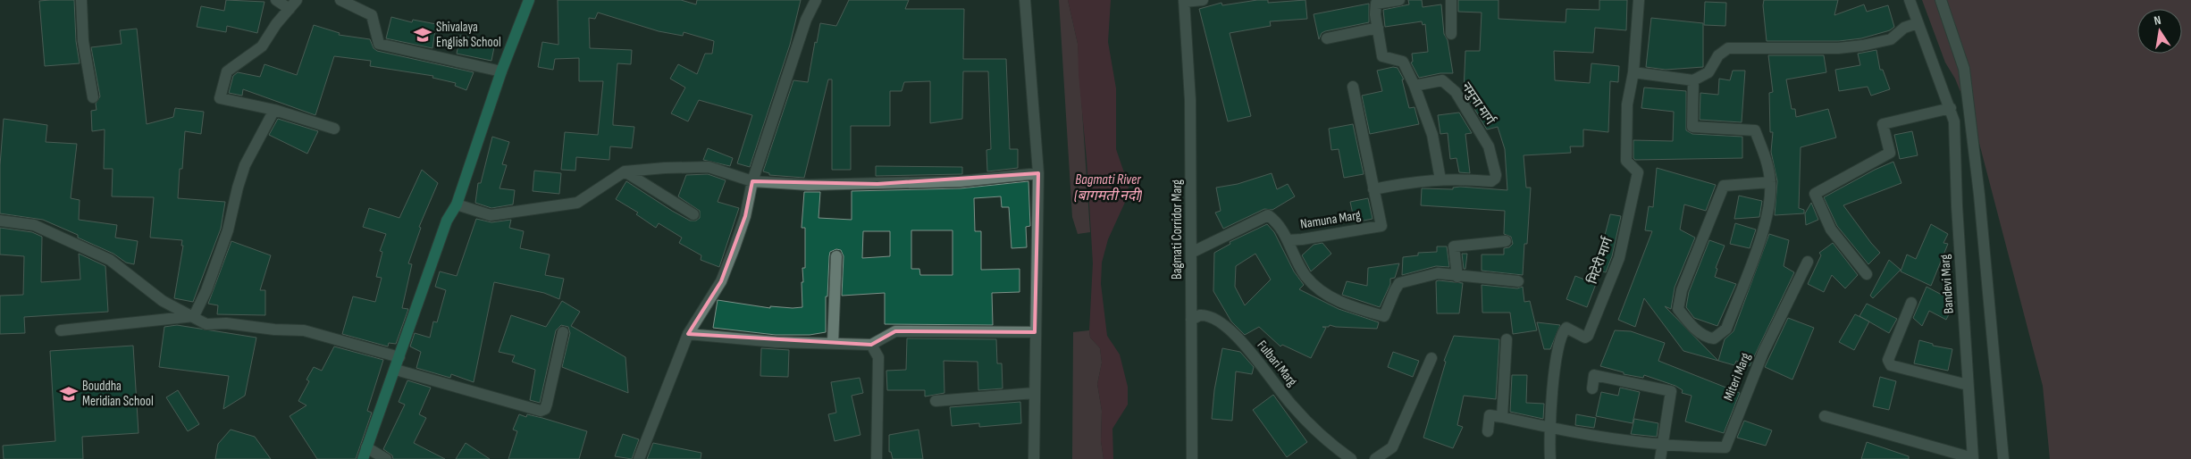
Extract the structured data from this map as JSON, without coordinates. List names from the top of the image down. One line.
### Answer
{"streets":{"street":["नमुना मार्ग","Namuna Marg","Bagmati Corridor Marg","मिटेरी मार्ग","Bandevi Marg","Fulbari Marg","Miteri Marg"]},"crossings":[["नमुना मार्ग","Namuna Marg"],["Bagmati Corridor Marg","Fulbari Marg"],["मिटेरी मार्ग","Miteri Marg"]],"water":["Bagmati River (बागमती नदी)"],"places":{"school or university":["Shivalaya English School","Bouddha Meridian School"]},"north":"top"}
